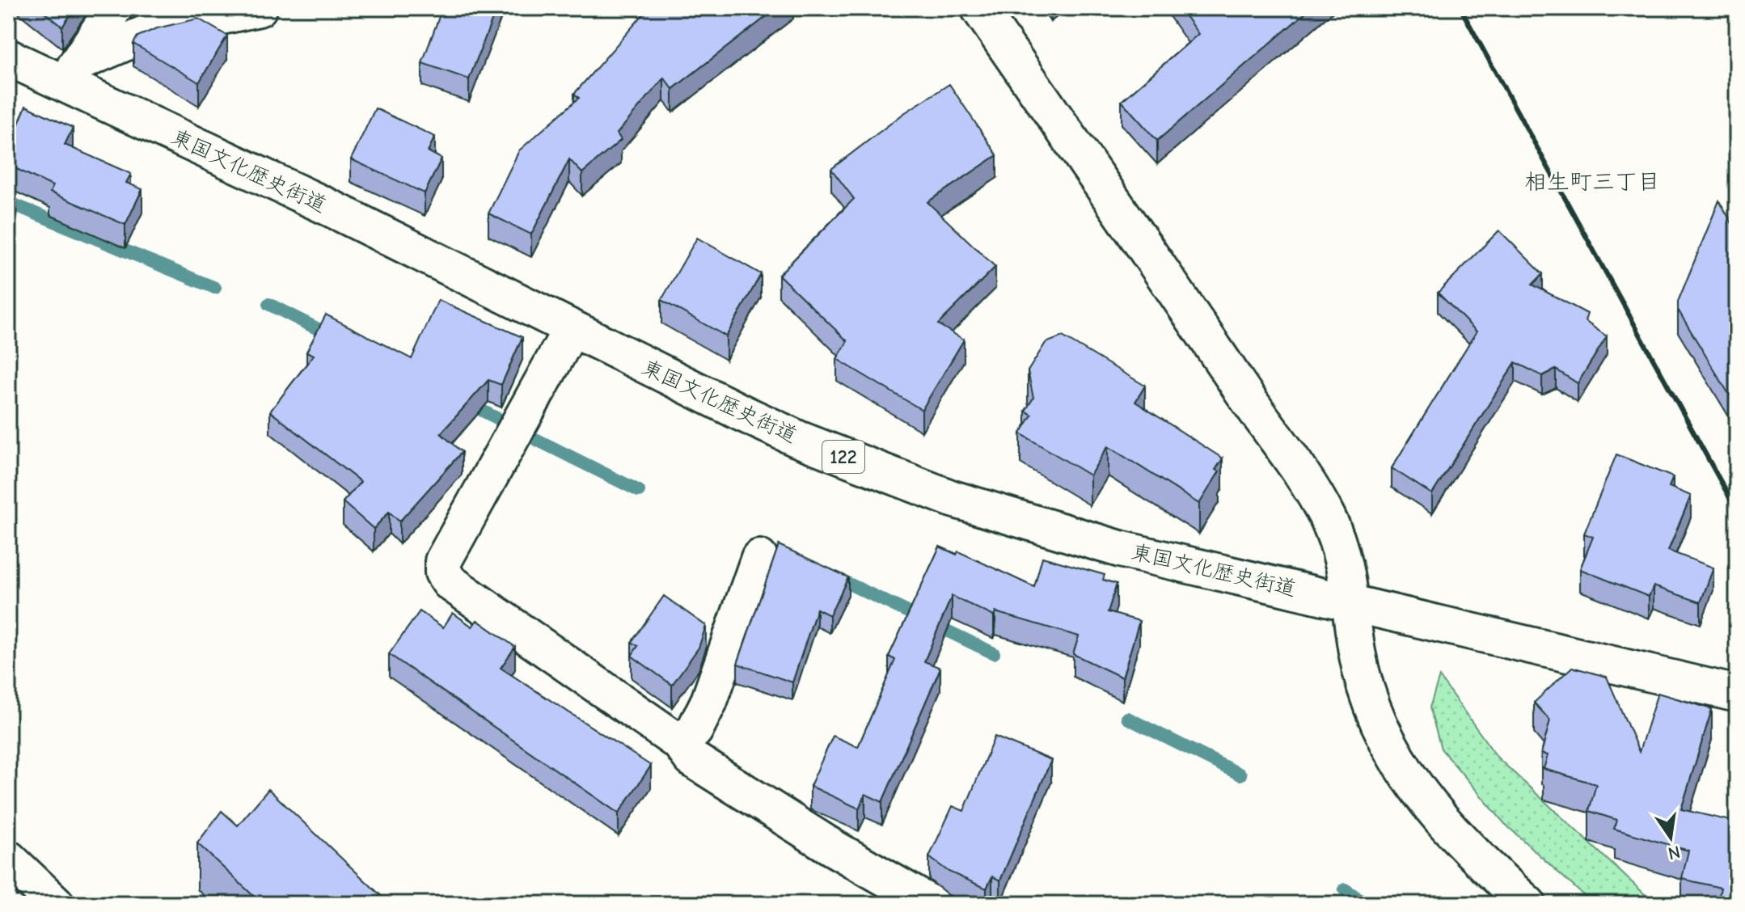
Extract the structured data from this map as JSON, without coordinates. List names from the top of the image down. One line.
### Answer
{"streets":{"main road":["東国文化歴史街道","122"]},"districts":["相生町三丁目"],"north":"bottom"}
